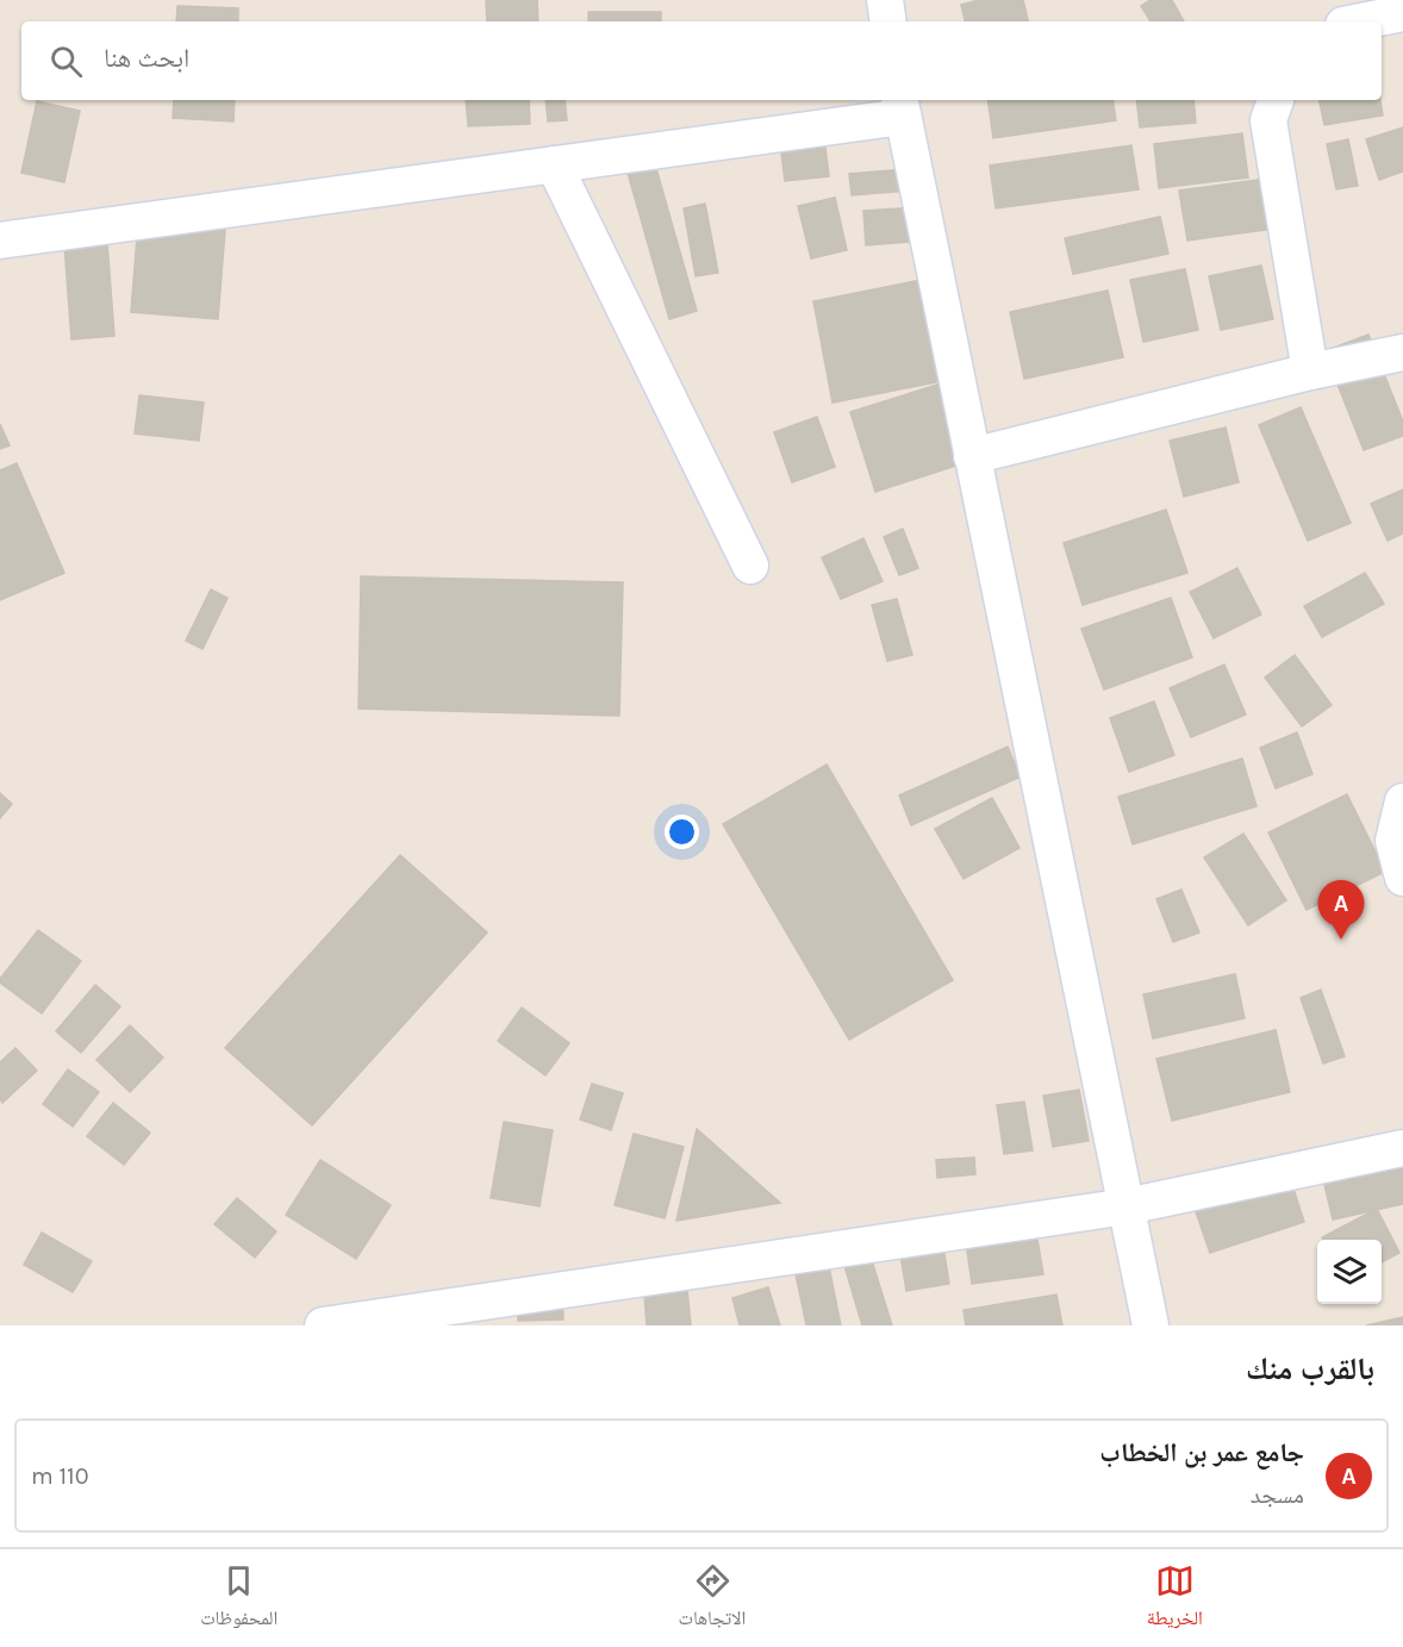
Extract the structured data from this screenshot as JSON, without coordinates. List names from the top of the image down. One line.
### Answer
{"page":{"search":"ابحث هنا","pins":"A","heading":"بالقرب منك","list":[{"mark":"A","name":"جامع عمر بن الخطاب","note":"مسجد","value":"110 m"}],"nav":["الخريطة","الاتجاهات","المحفوظات"]}}
